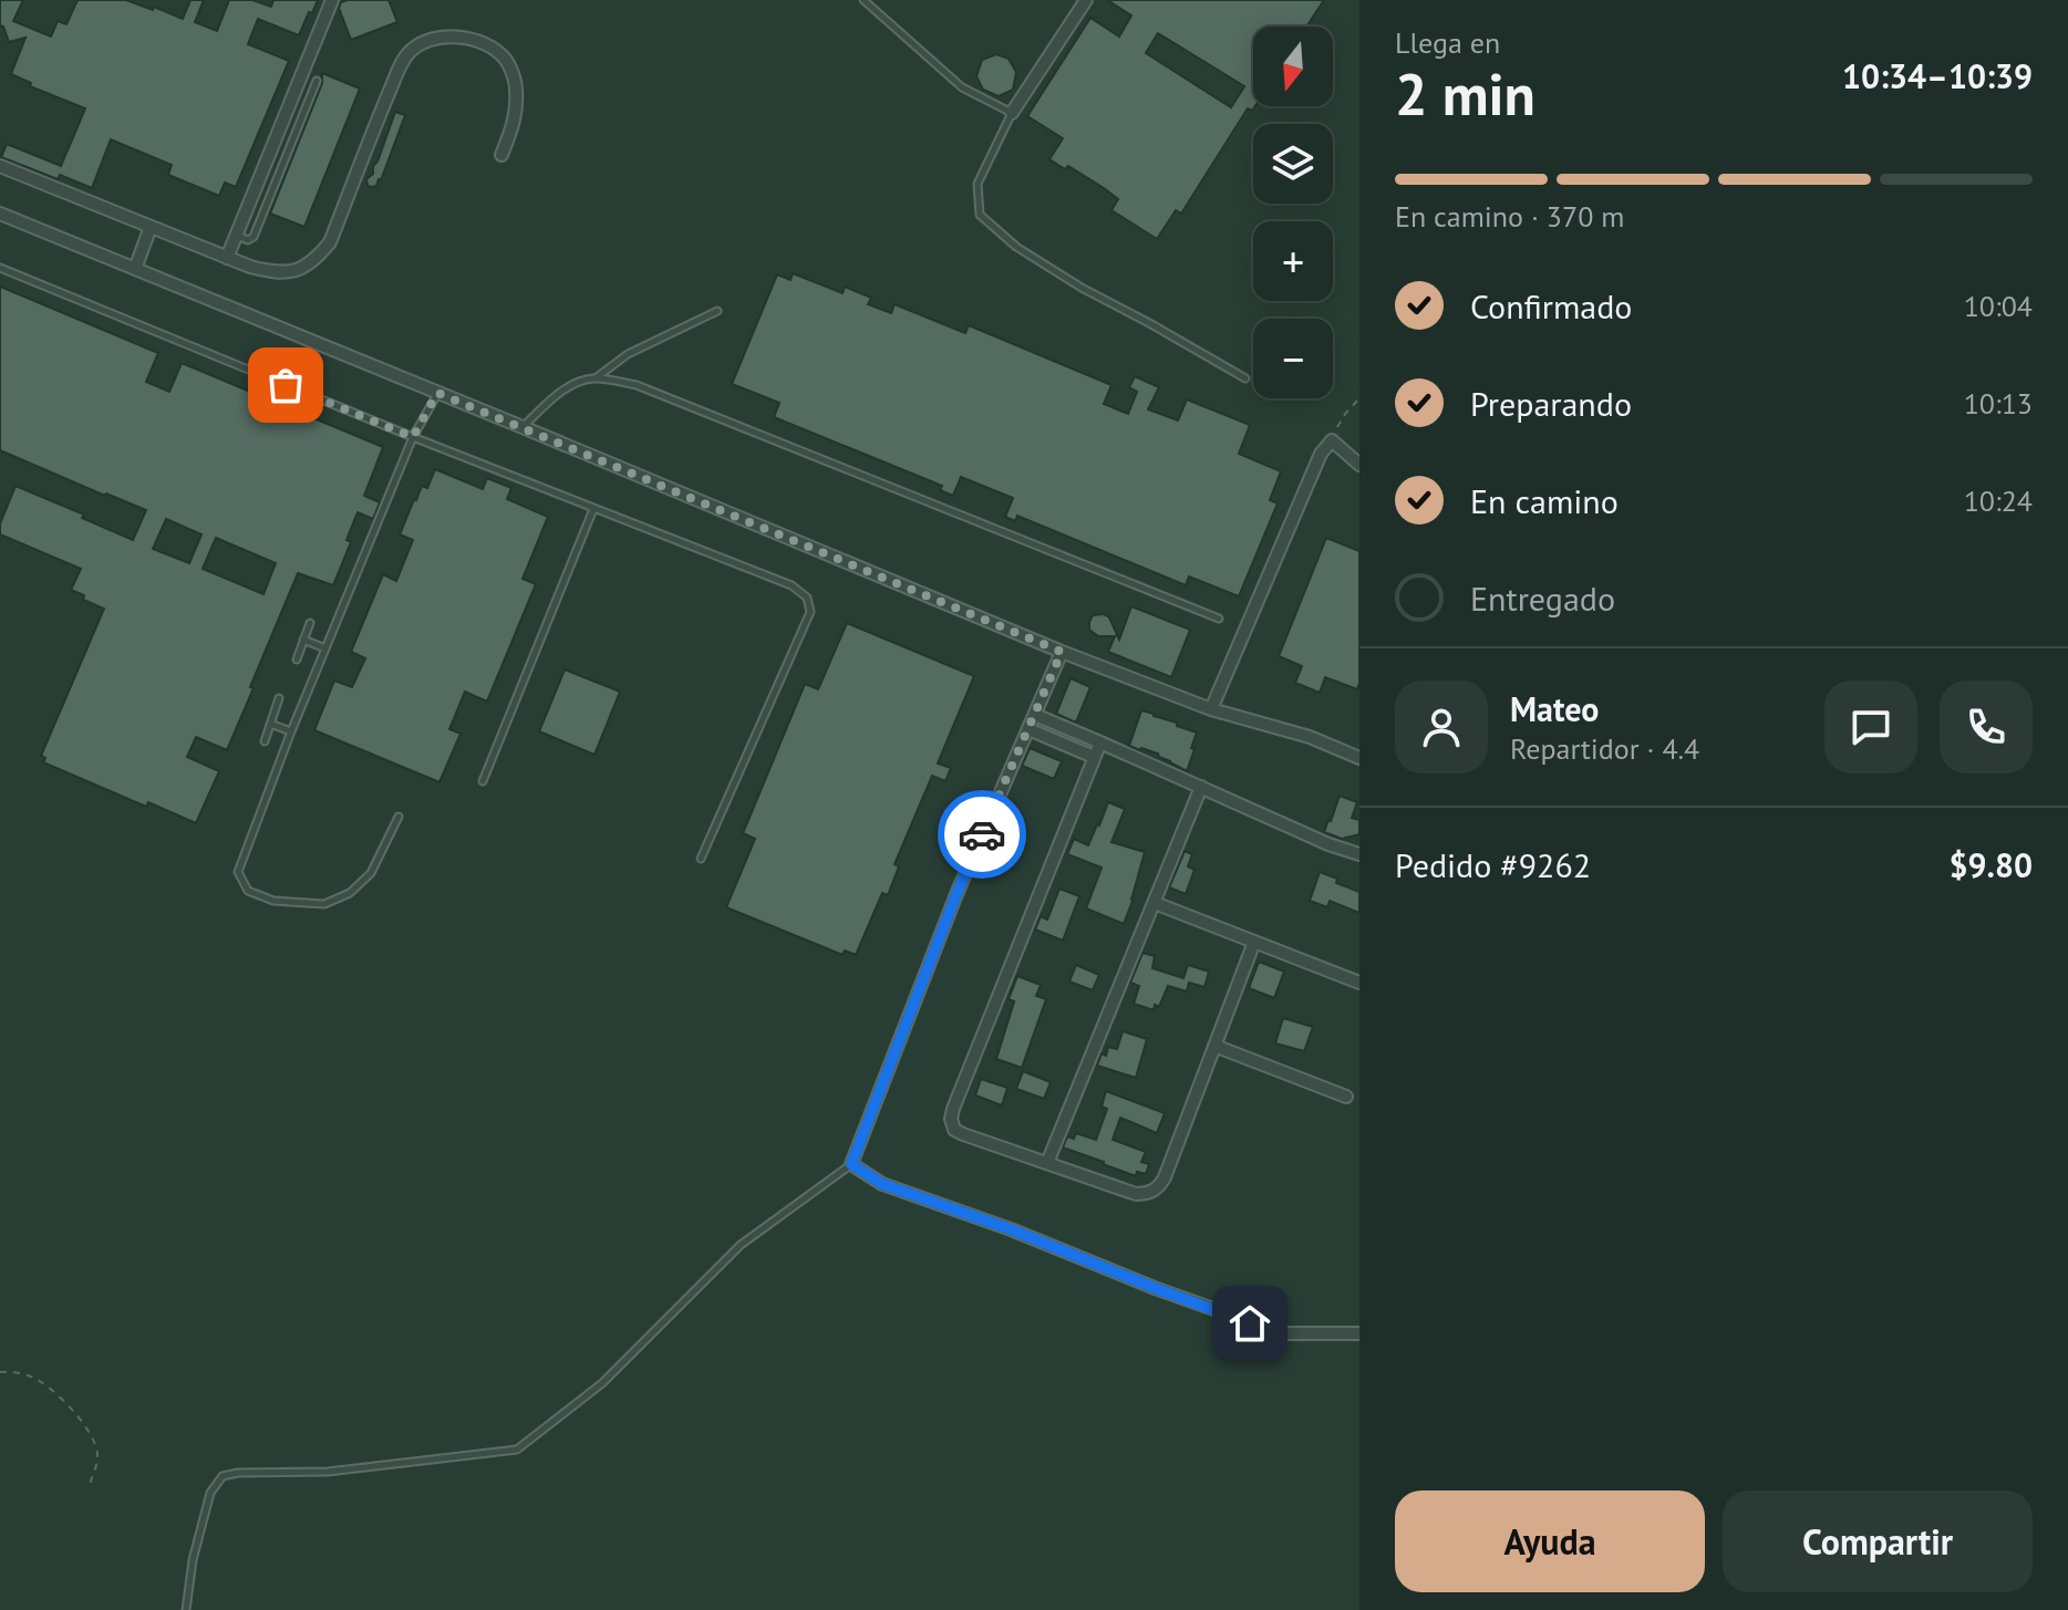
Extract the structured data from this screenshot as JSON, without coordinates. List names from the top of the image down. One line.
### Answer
{"north":"bottom","page":{"heading":["2 min","Llega en","10:34–10:39"],"panel":["Mateo","Repartidor · 4.4","Pedido #9262","$9.80"],"map_buttons":["+","−"],"bar":"En camino · 370 m","list":[["Confirmado","10:04"],["Preparando","10:13"],["En camino","10:24"],"Entregado"],"buttons":["Ayuda","Compartir"]}}
